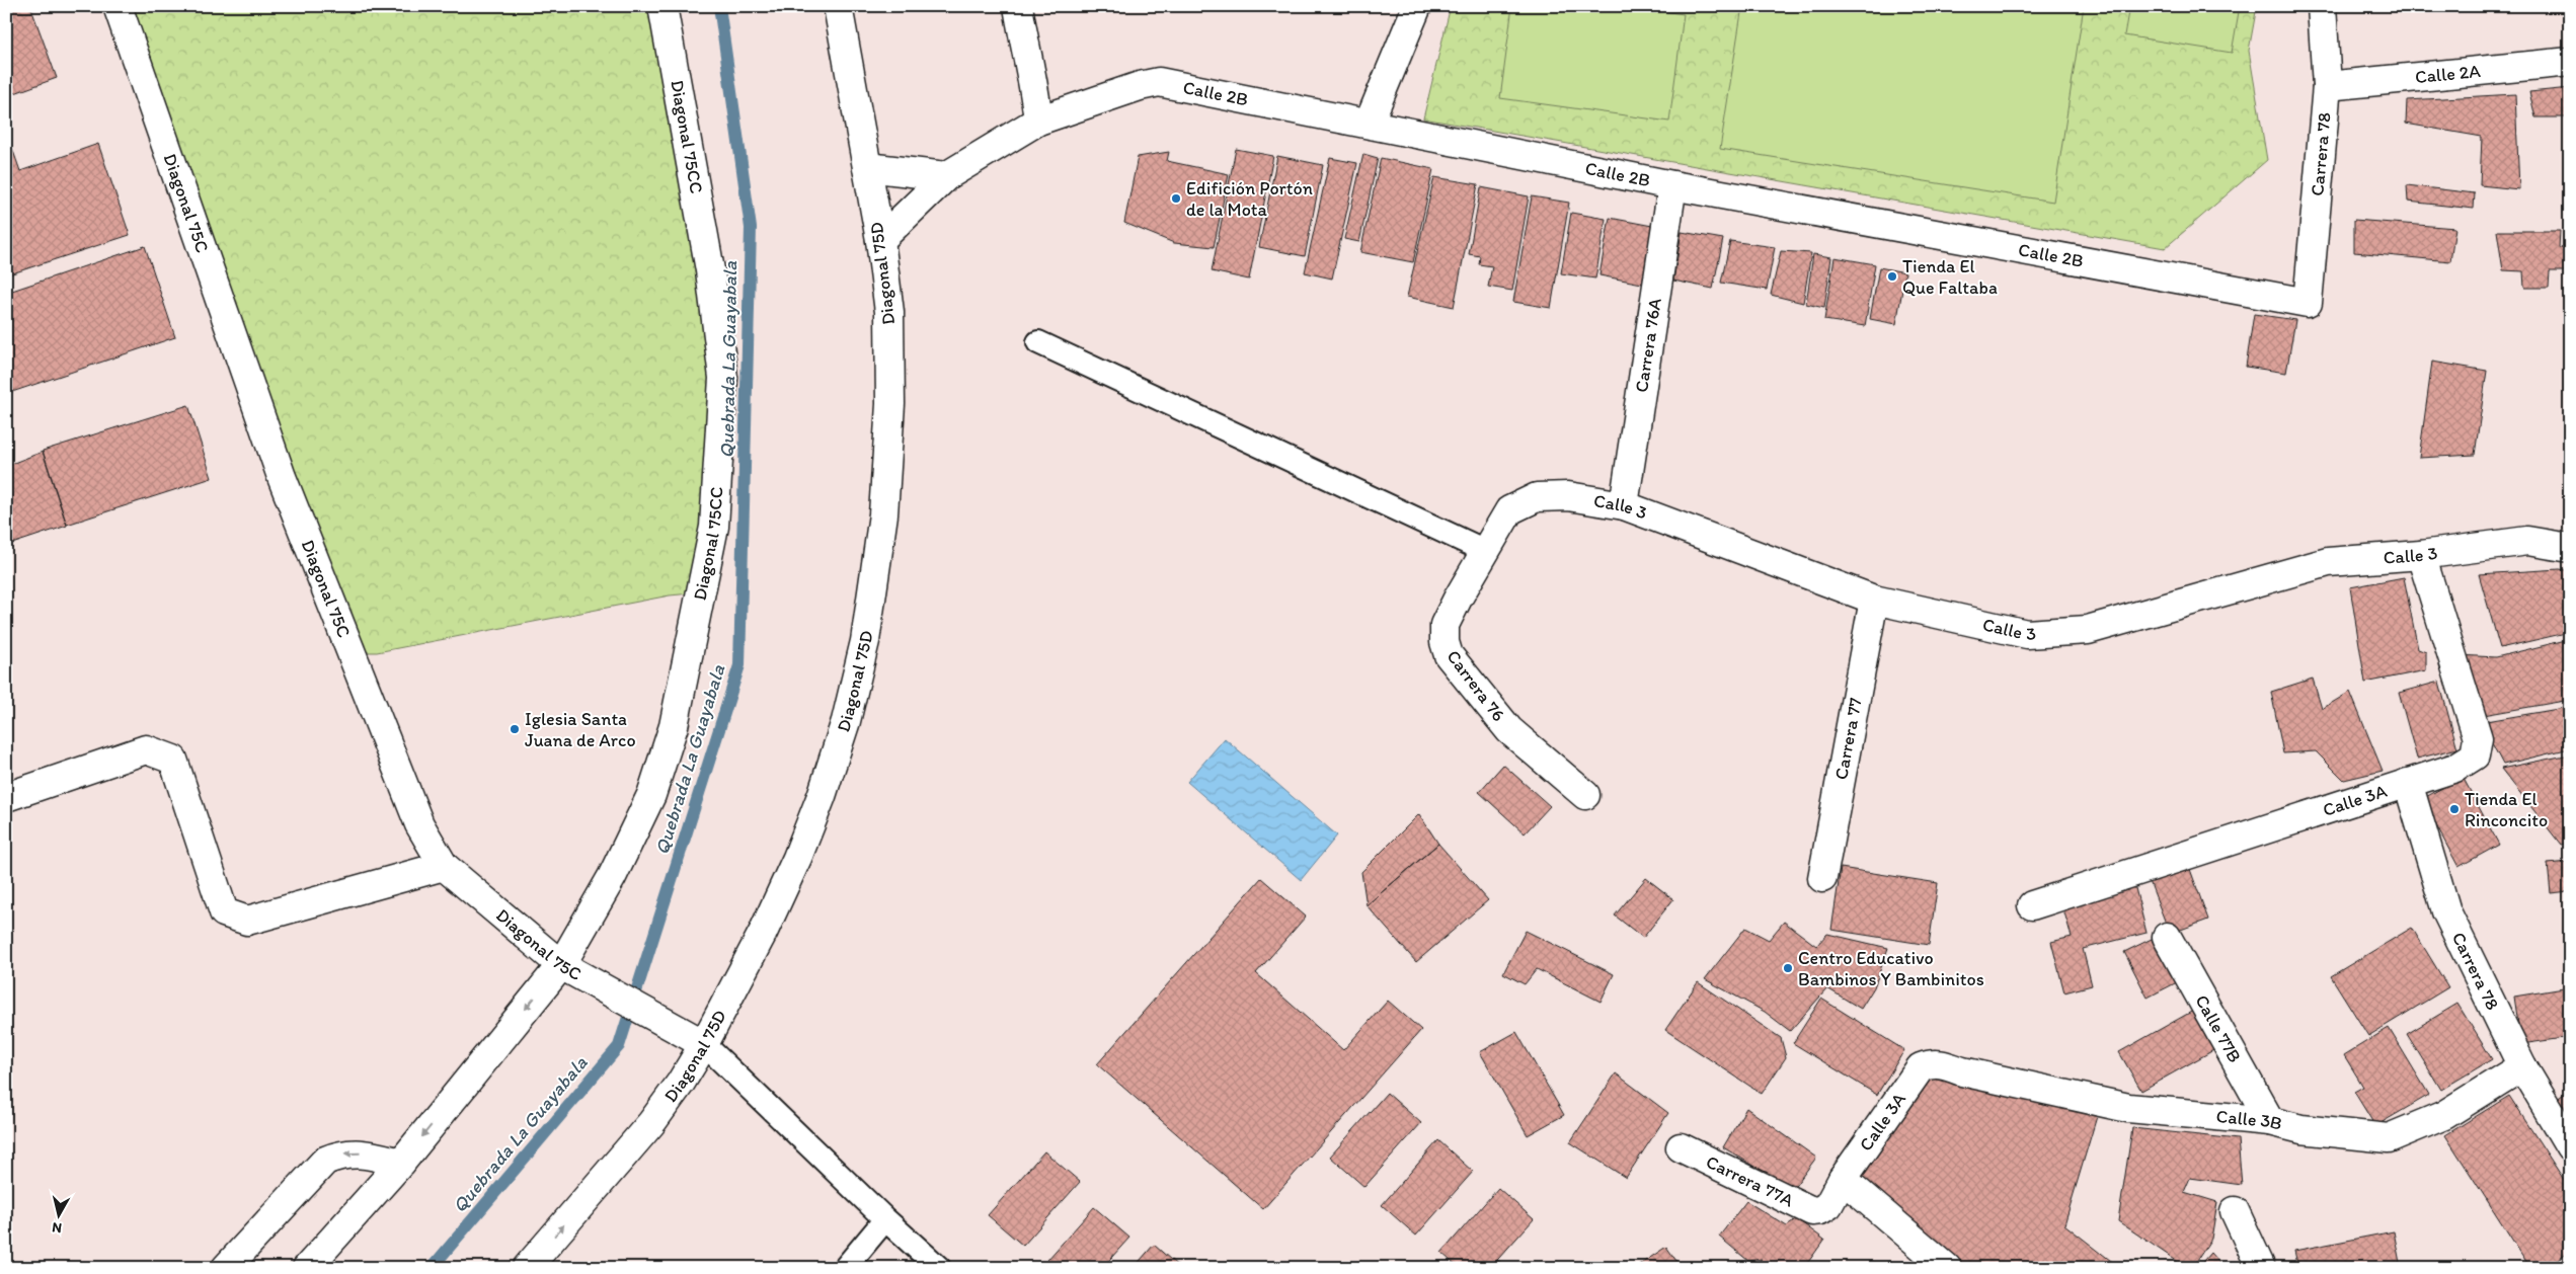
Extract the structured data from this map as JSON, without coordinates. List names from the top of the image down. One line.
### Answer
{"streets":{"street":["Calle 2A","Calle 2B","Diagonal 75CC","Carrera 78","Diagonal 75C","Diagonal 75D","Carrera 76A","Calle 3","Carrera 76","Carrera 77","Calle 3A","Calle 77B","Calle 3B","Carrera 77A"]},"crossings":[["Calle 2A","Carrera 78"],["Calle 2B","Carrera 78"],["Calle 2B","Diagonal 75D"],["Calle 2B","Carrera 76A"],["Diagonal 75CC","Diagonal 75C"],["Carrera 78","Calle 3A"],["Carrera 78","Calle 3B"],["Diagonal 75C","Diagonal 75D"],["Carrera 76A","Calle 3"],["Calle 3","Carrera 76"],["Calle 3","Carrera 77"],["Calle 3","Calle 3A"],["Calle 3A","Calle 3B"],["Calle 3A","Carrera 77A"],["Calle 77B","Calle 3B"]],"water":["Quebrada La Guayabala"],"places":["Edifición Portón de la Mota","Tienda El Que Faltaba","Iglesia Santa Juana de Arco","Tienda El Rinconcito","Centro Educativo Bambinos Y Bambinitos"],"north":"bottom"}
